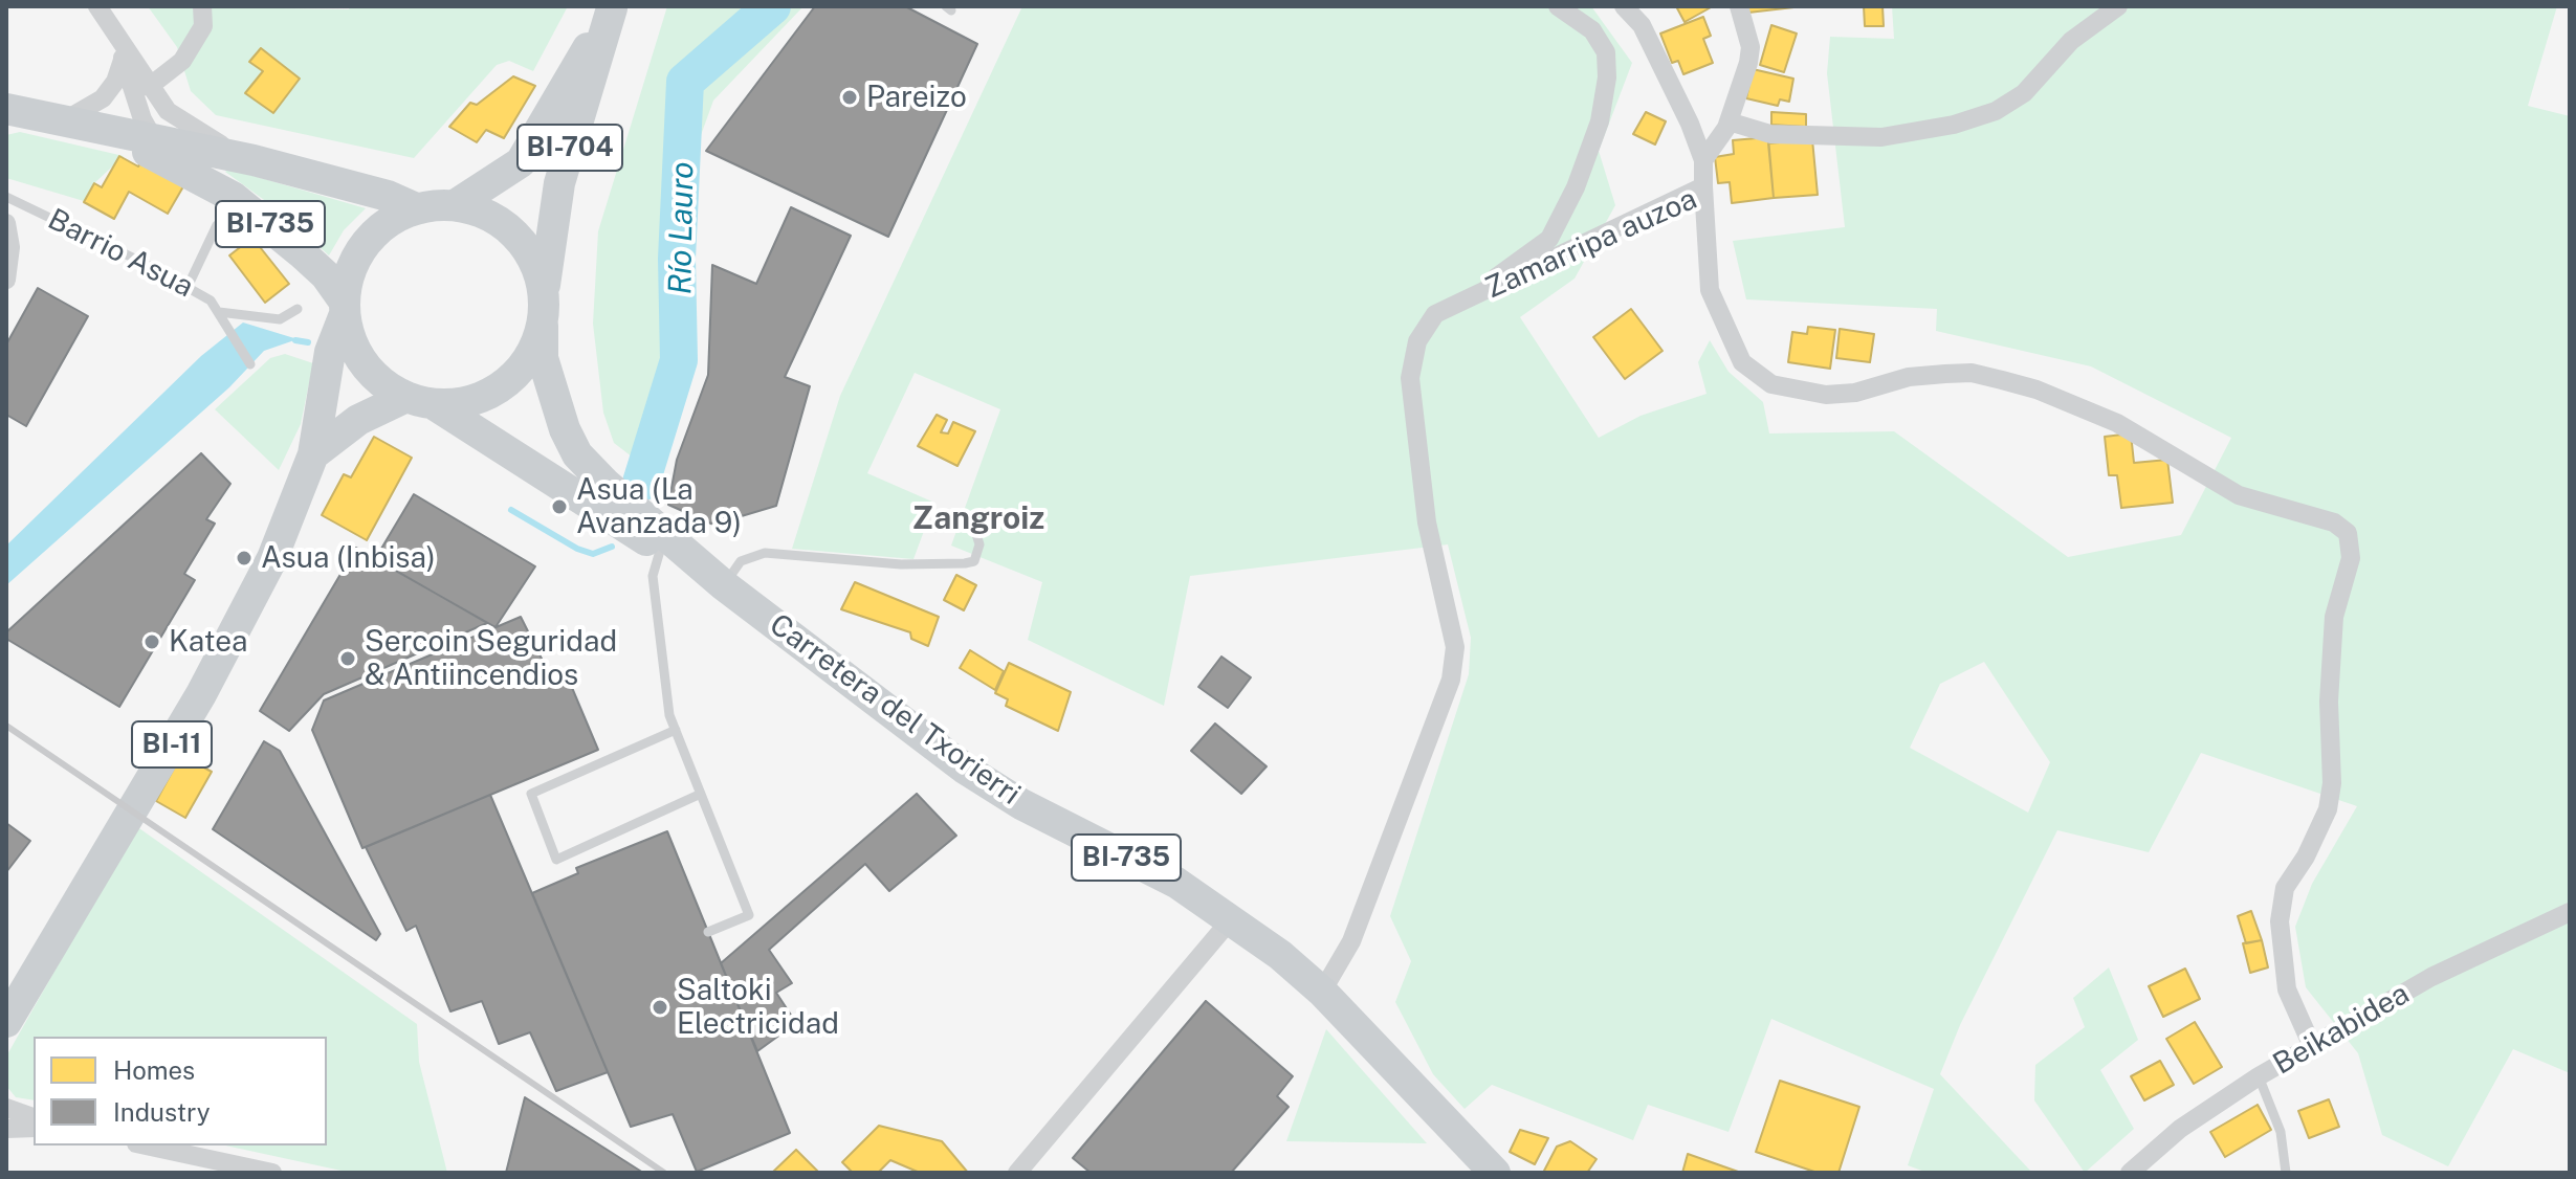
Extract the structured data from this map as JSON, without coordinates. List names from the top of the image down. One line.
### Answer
{"streets":{"main road":["BI-704","BI-735","Carretera del Txorierri","BI-11"],"street":["Zamarripa auzoa","Barrio Asua","Beikabidea"]},"crossings":[["BI-704","BI-735"],["BI-704","BI-11"],["BI-735","Carretera del Txorierri"],["BI-735","BI-11"],["Zamarripa auzoa","Carretera del Txorierri"],["Zamarripa auzoa","Beikabidea"]],"districts":["Zangroiz"],"water":["Río Lauro"],"places":["Pareizo","Asua (La Avanzada 9)","Asua (Inbisa)","Katea","Sercoin Seguridad & Antiincendios","Saltoki Electricidad"],"legend":["Homes","Industry"]}
